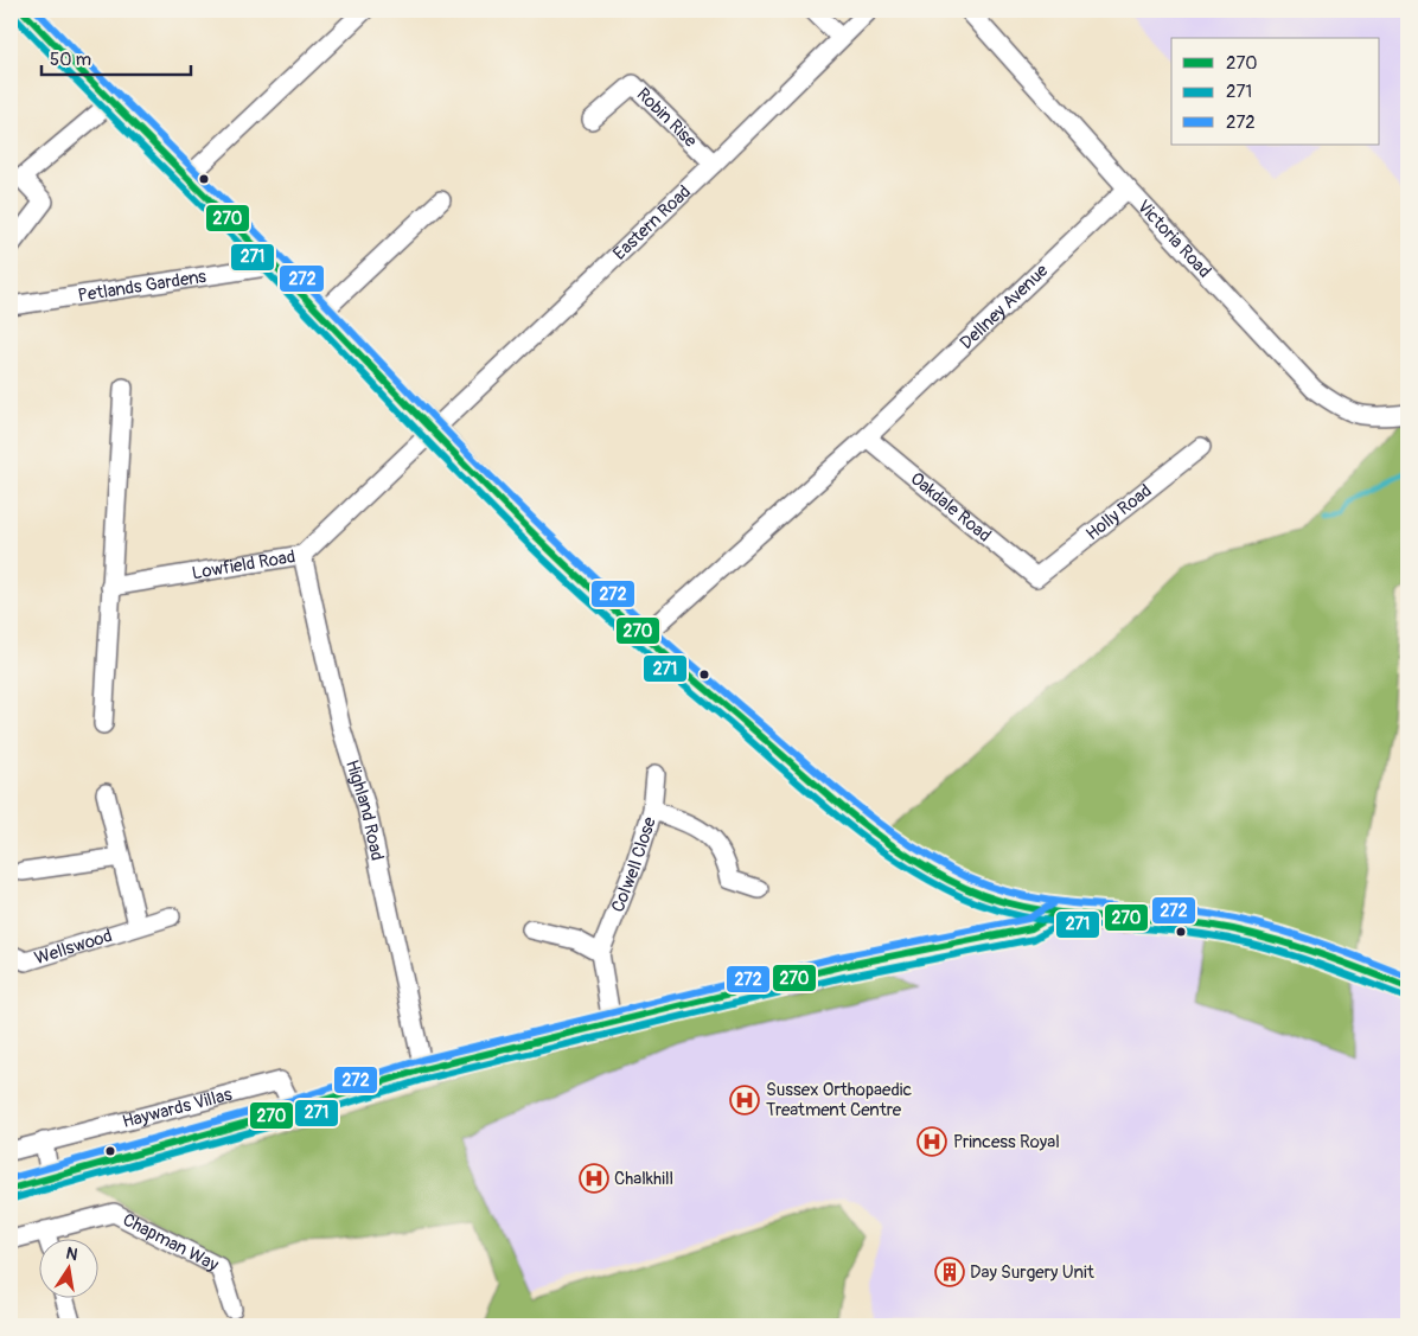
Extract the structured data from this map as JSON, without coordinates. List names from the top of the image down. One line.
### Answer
{"streets":{"street":["Robin Rise","Eastern Road","Victoria Road","Petlands Gardens","Dellney Avenue","Oakdale Road","Holly Road","Lowfield Road","Highland Road","Colwell Close","Wellswood","Haywards Villas","Chapman Way"]},"crossings":[["Robin Rise","Eastern Road"],["Eastern Road","Lowfield Road"],["Victoria Road","Dellney Avenue"],["Dellney Avenue","Oakdale Road"],["Oakdale Road","Holly Road"],["Lowfield Road","Highland Road"]],"places":{"hospital":["Sussex Orthopaedic Treatment Centre","Princess Royal","Chalkhill"],"building":["Day Surgery Unit"]},"lines":["transit line 270","transit line 272","transit line 271"],"legend":["270","271","272"],"scale_bar":"50 m","north":"top"}
